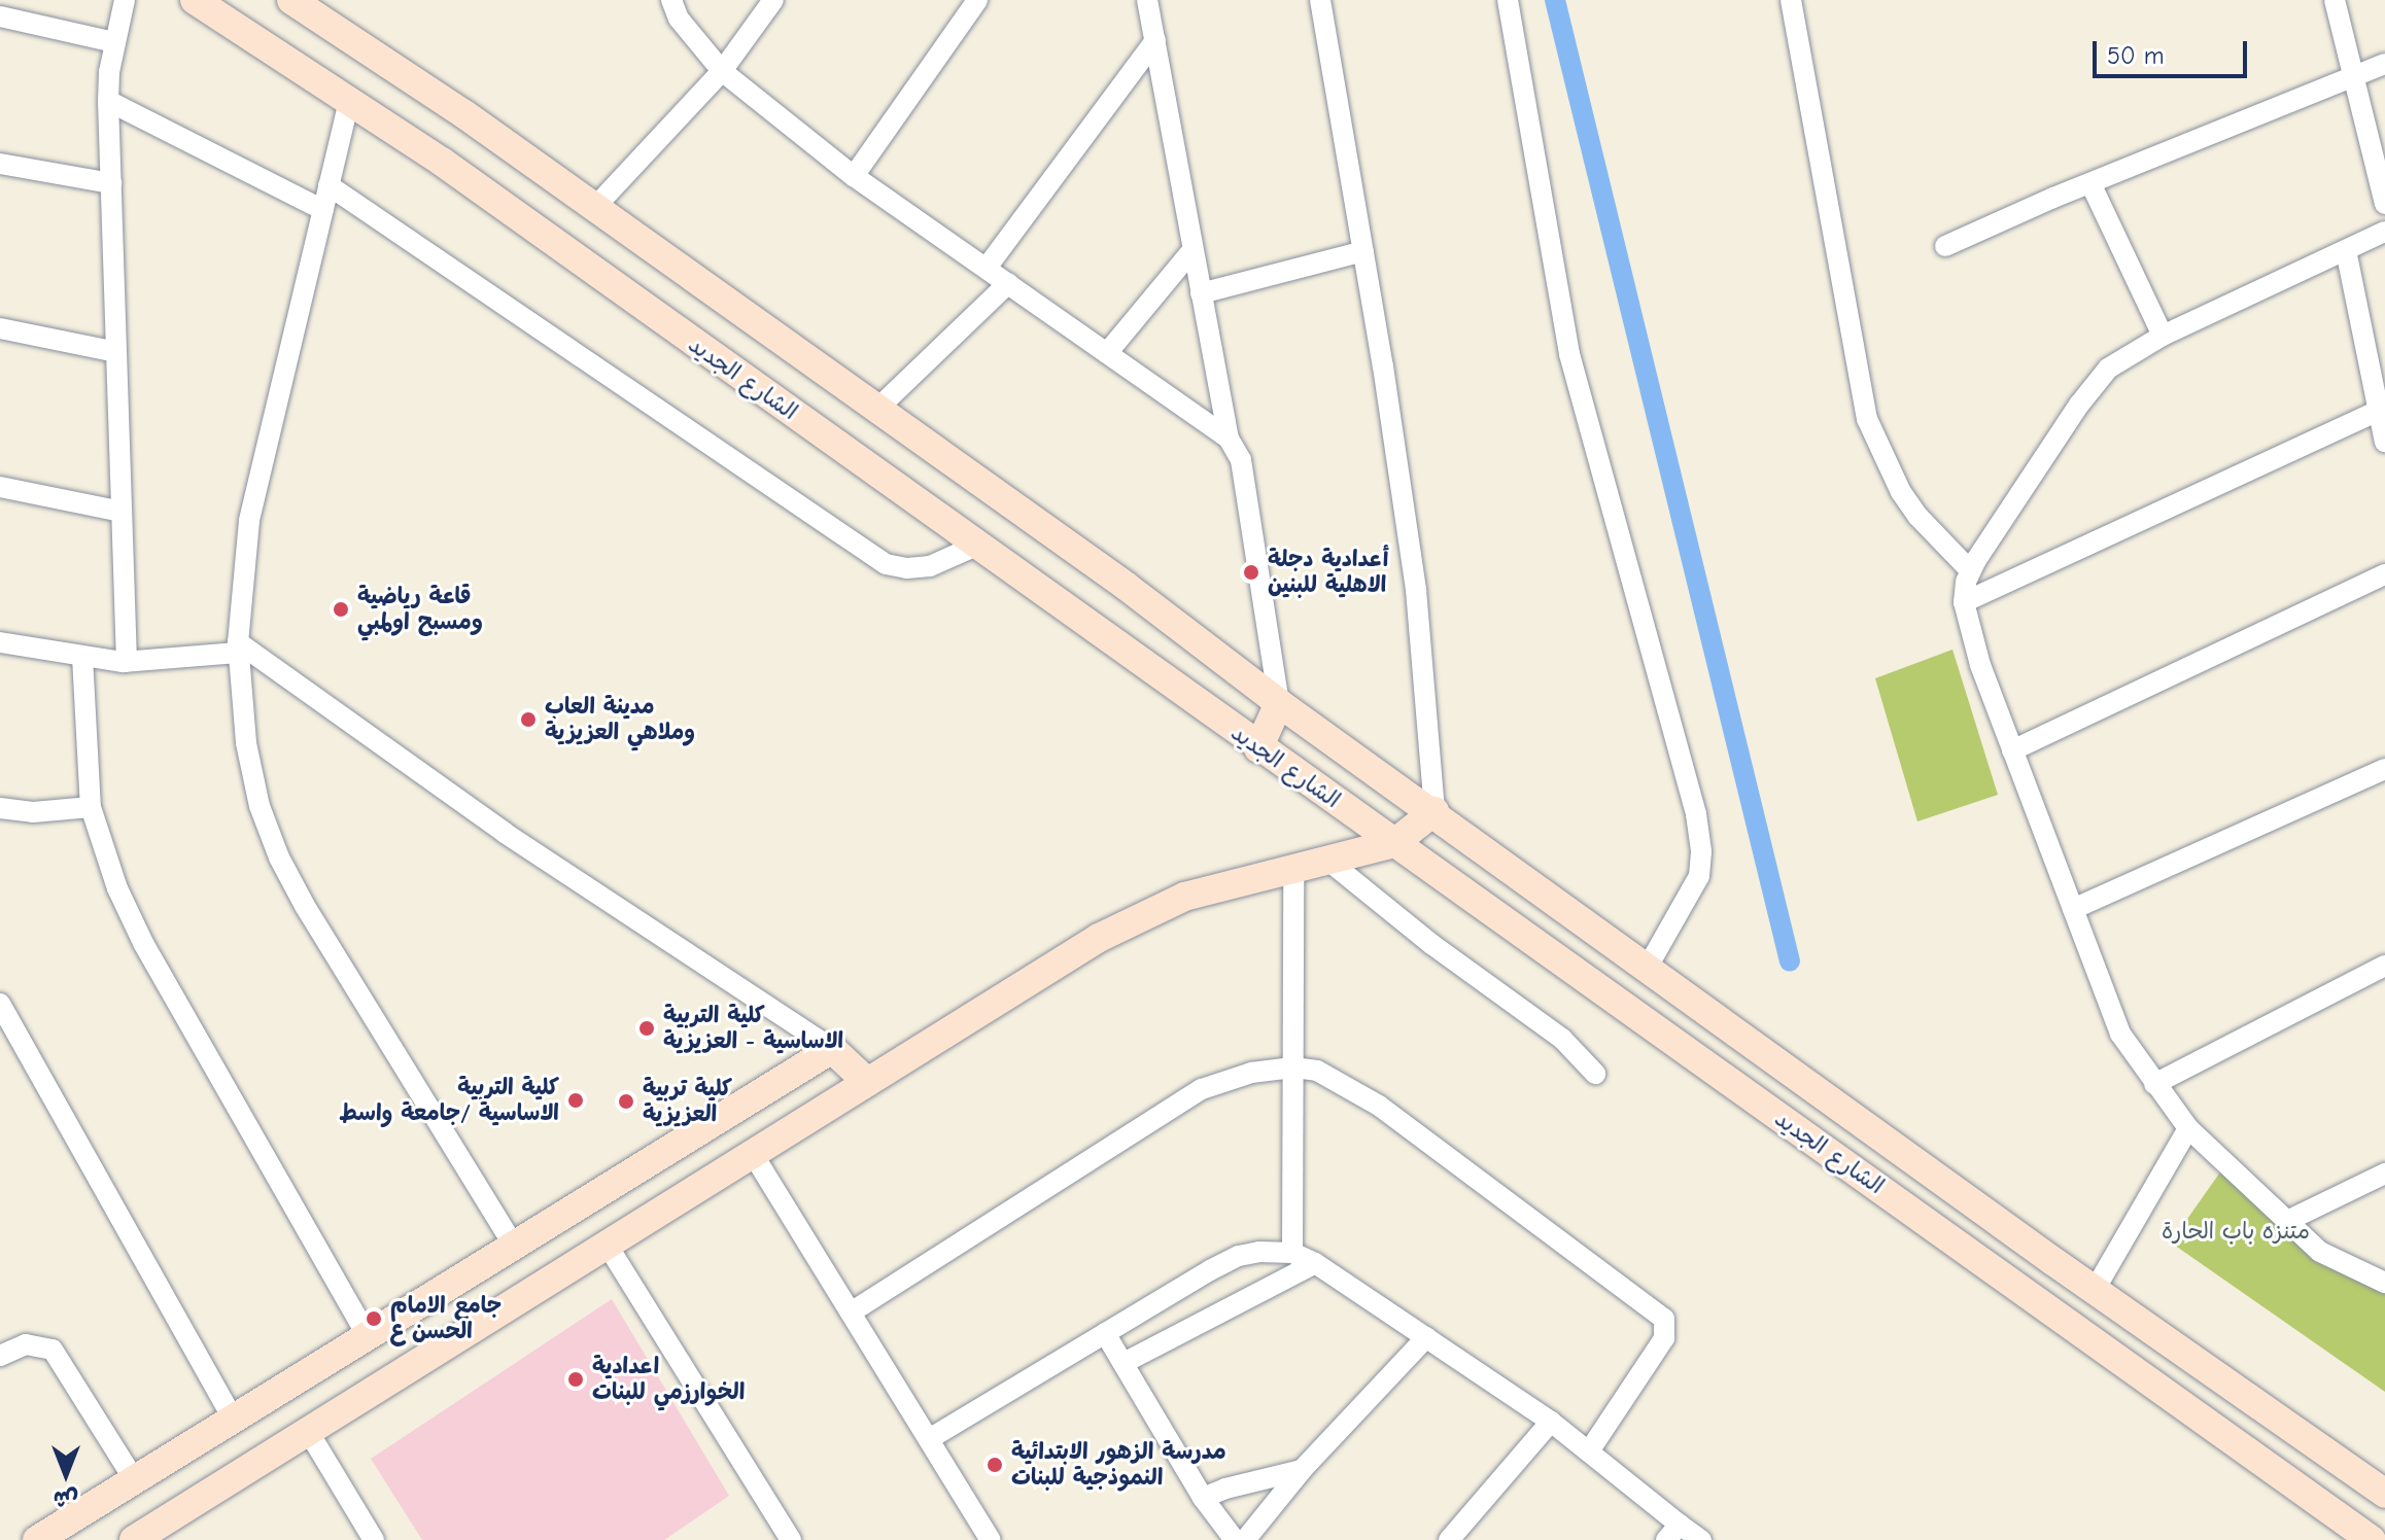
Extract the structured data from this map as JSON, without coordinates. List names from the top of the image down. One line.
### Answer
{"streets":{"main road":["الشارع الجديد"]},"parks":["متنزه باب الحارة"],"places":["أعدادية دجلة الاهلية للبنين","قاعة رياضية ومسبح اولمبي","مدينة العاب وملاهي العزيزية","كلية التربية الاساسية - العزيزية","كلية التربية الاساسية /جامعة واسط","كلية تربية العزيزية","جامع الامام الحسن ع","اعدادية الخوارزمي للبنات","مدرسة الزهور الابتدائية النموذجية للبنات"],"scale_bar":"50 m","north":"bottom"}
